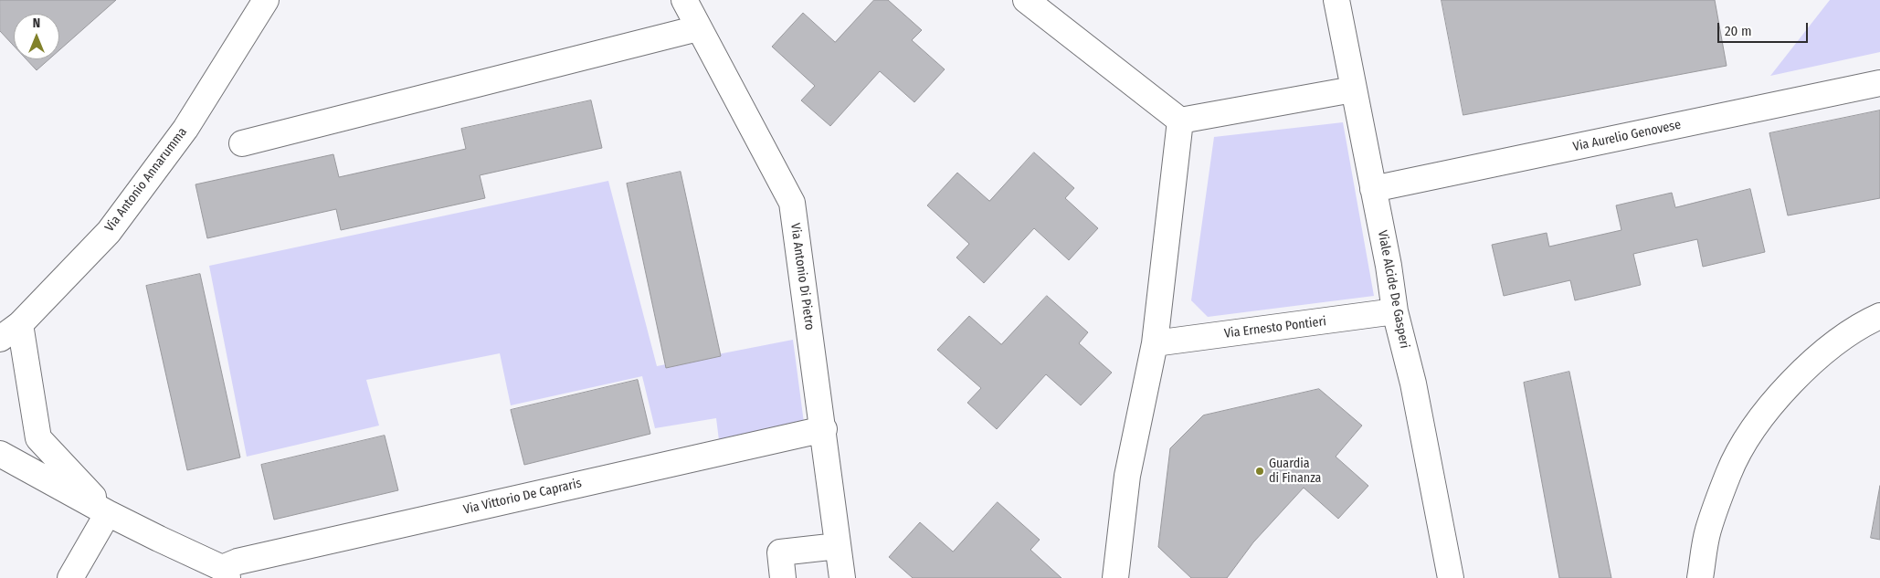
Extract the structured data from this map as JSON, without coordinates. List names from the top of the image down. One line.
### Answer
{"streets":{"street":["Via Aurelio Genovese","Via Antonio Annarumma","Via Antonio Di Pietro","Viale Alcide De Gasperi","Via Ernesto Pontieri","Via Vittorio De Capraris"]},"crossings":[["Via Aurelio Genovese","Viale Alcide De Gasperi"],["Via Antonio Di Pietro","Via Vittorio De Capraris"],["Viale Alcide De Gasperi","Via Ernesto Pontieri"]],"places":["Guardia di Finanza"],"scale_bar":"20 m","north":"top"}
